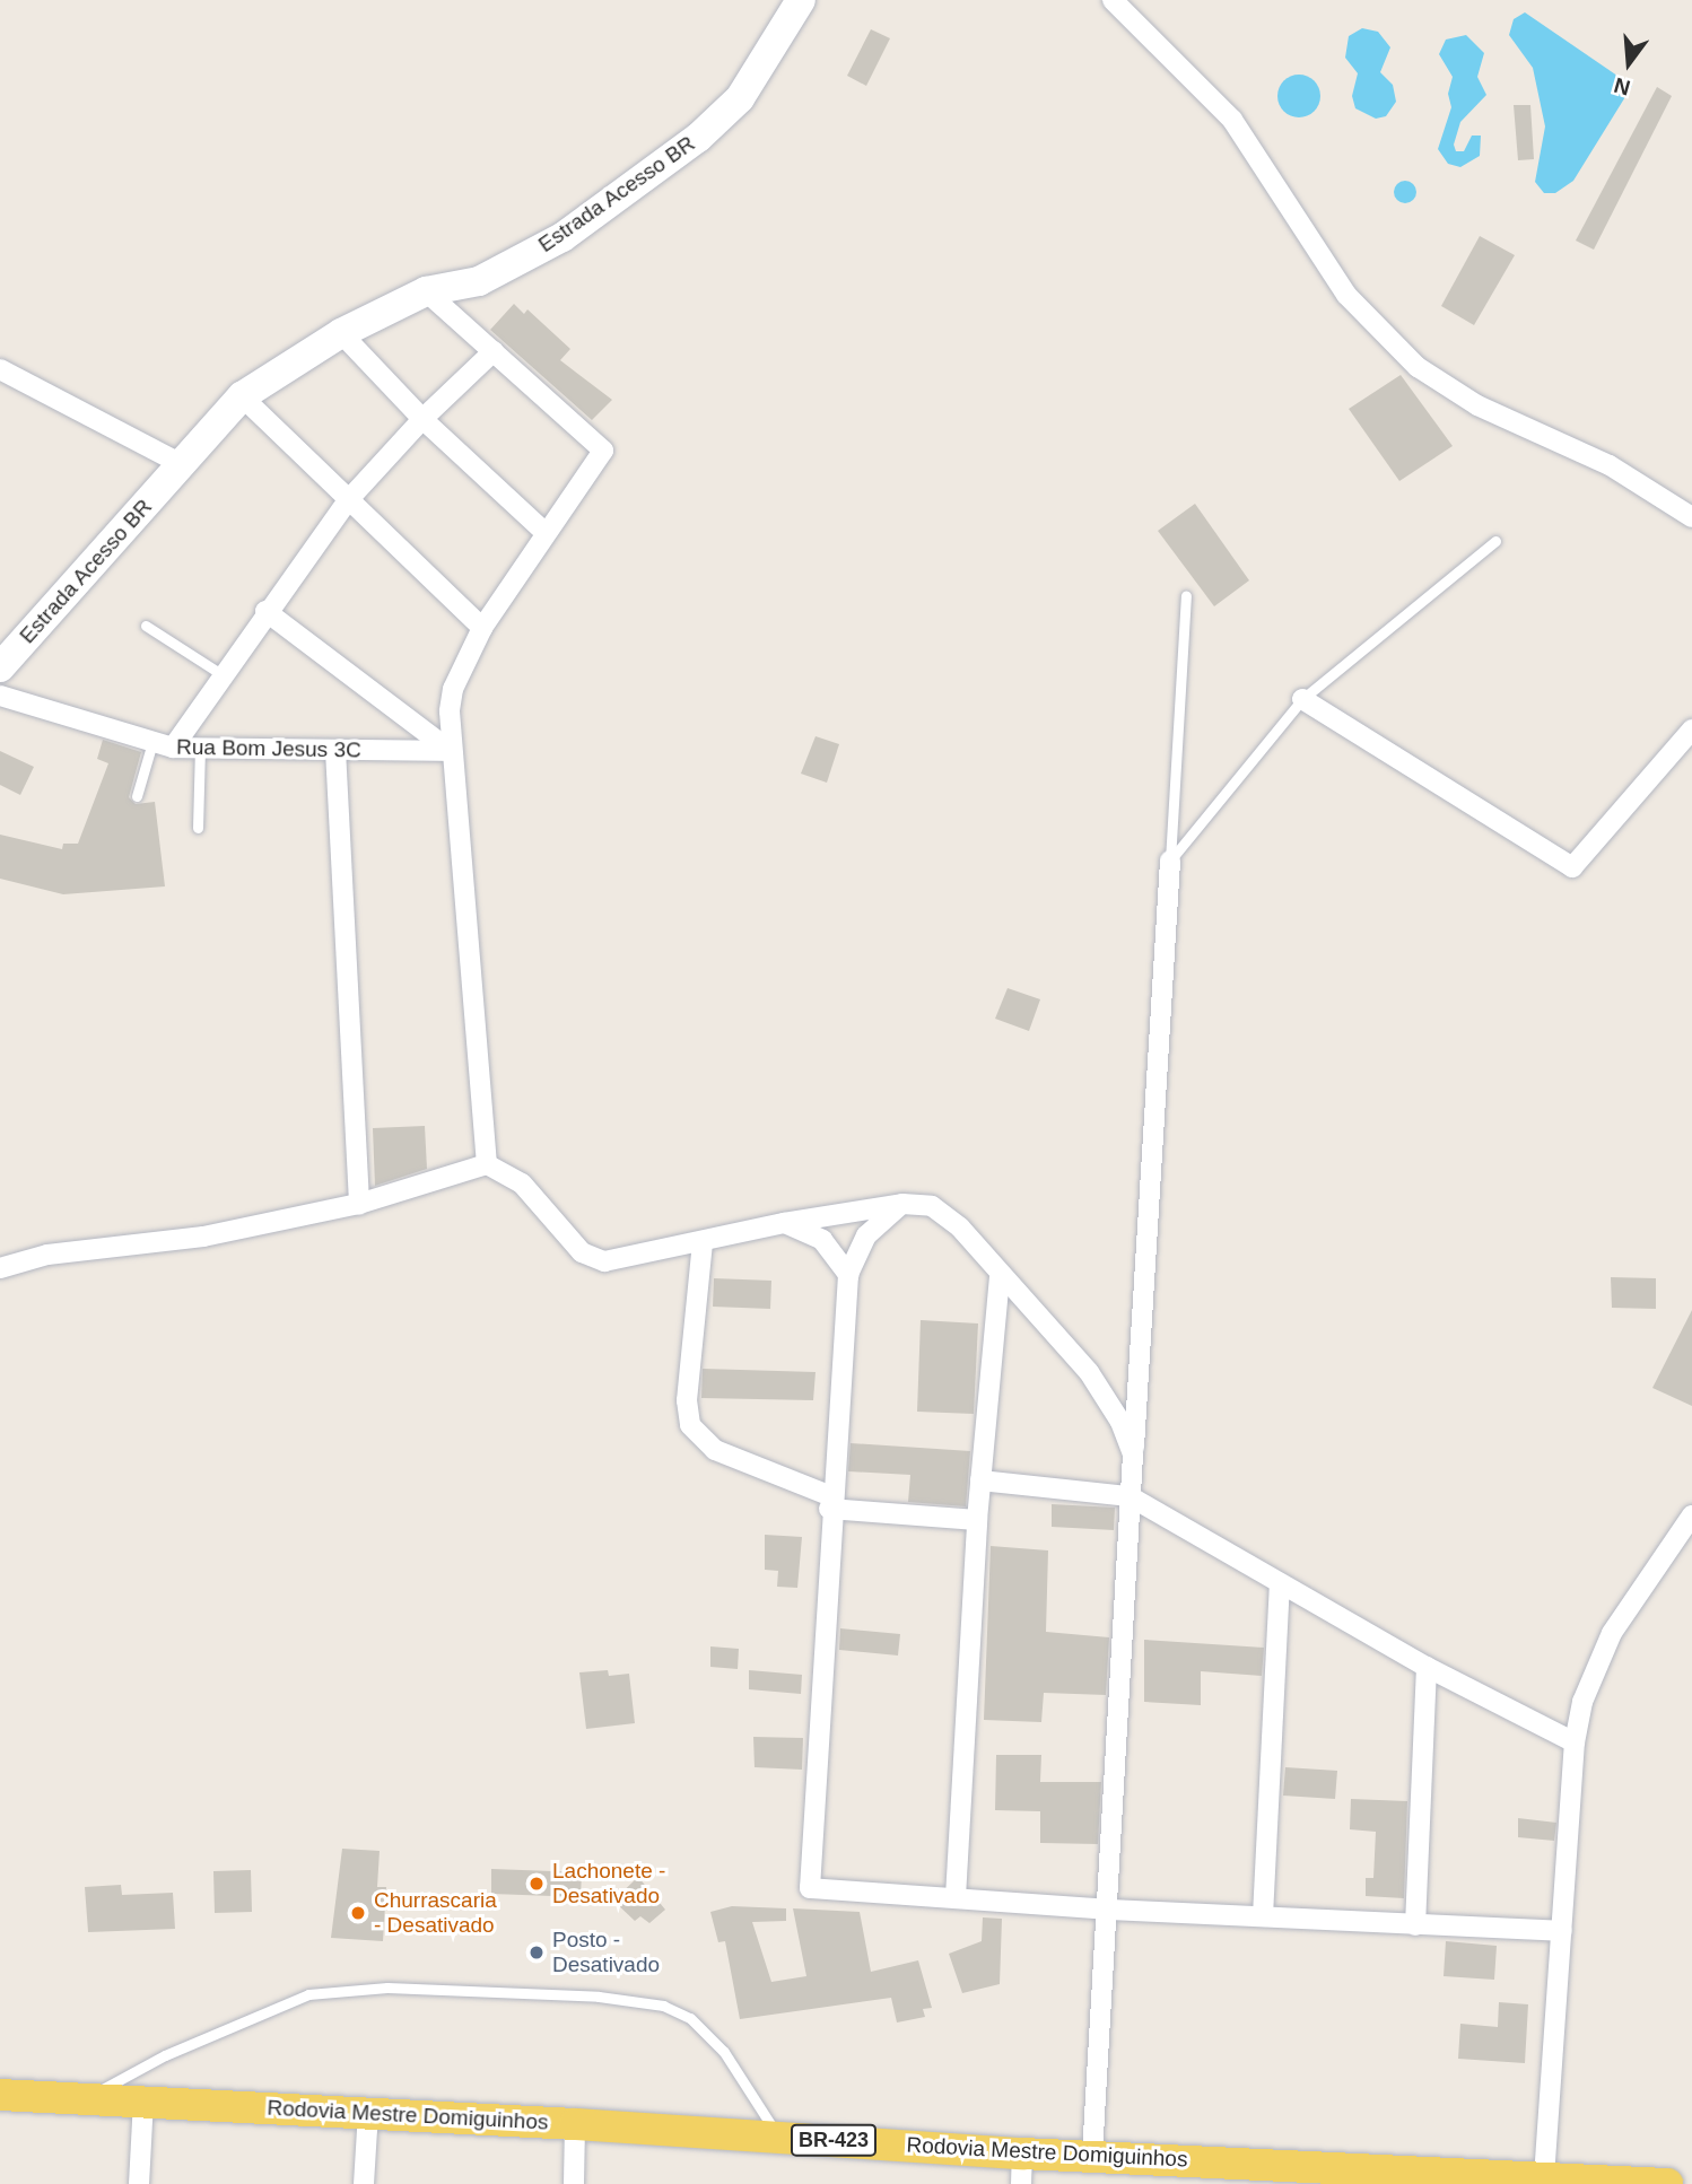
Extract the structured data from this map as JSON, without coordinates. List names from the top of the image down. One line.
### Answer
{"streets":{"main road":["Rodovia Mestre Domiguinhos","BR-423"],"street":["Estrada Acesso BR","Rua Bom Jesus 3C"]},"places":["Lachonete - Desativado","Churrascaria - Desativado","Posto - Desativado"],"north":"bottom"}
